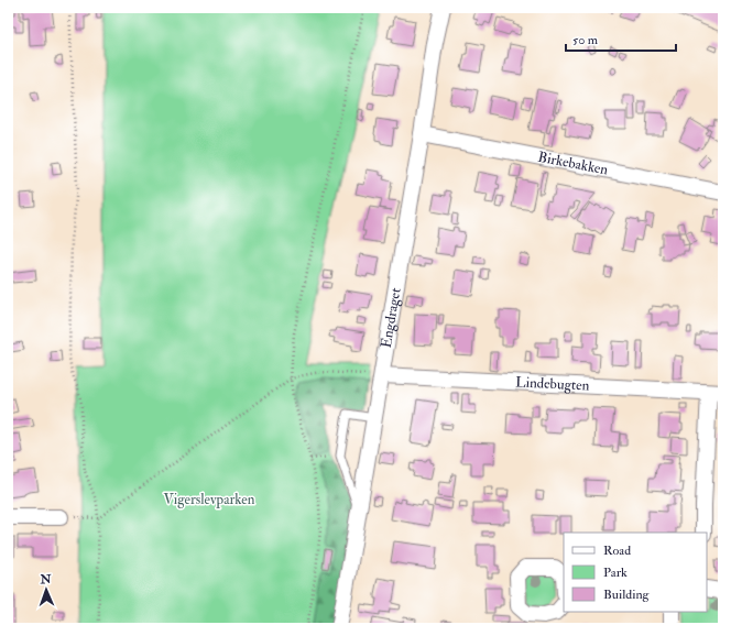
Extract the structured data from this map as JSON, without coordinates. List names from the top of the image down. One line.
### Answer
{"streets":{"street":["Birkebakken","Engdraget","Lindebugten"]},"crossings":[["Birkebakken","Engdraget"],["Engdraget","Lindebugten"]],"parks":["Vigerslevparken"],"legend":["Road","Park","Building"],"scale_bar":"50 m","north":"top"}
